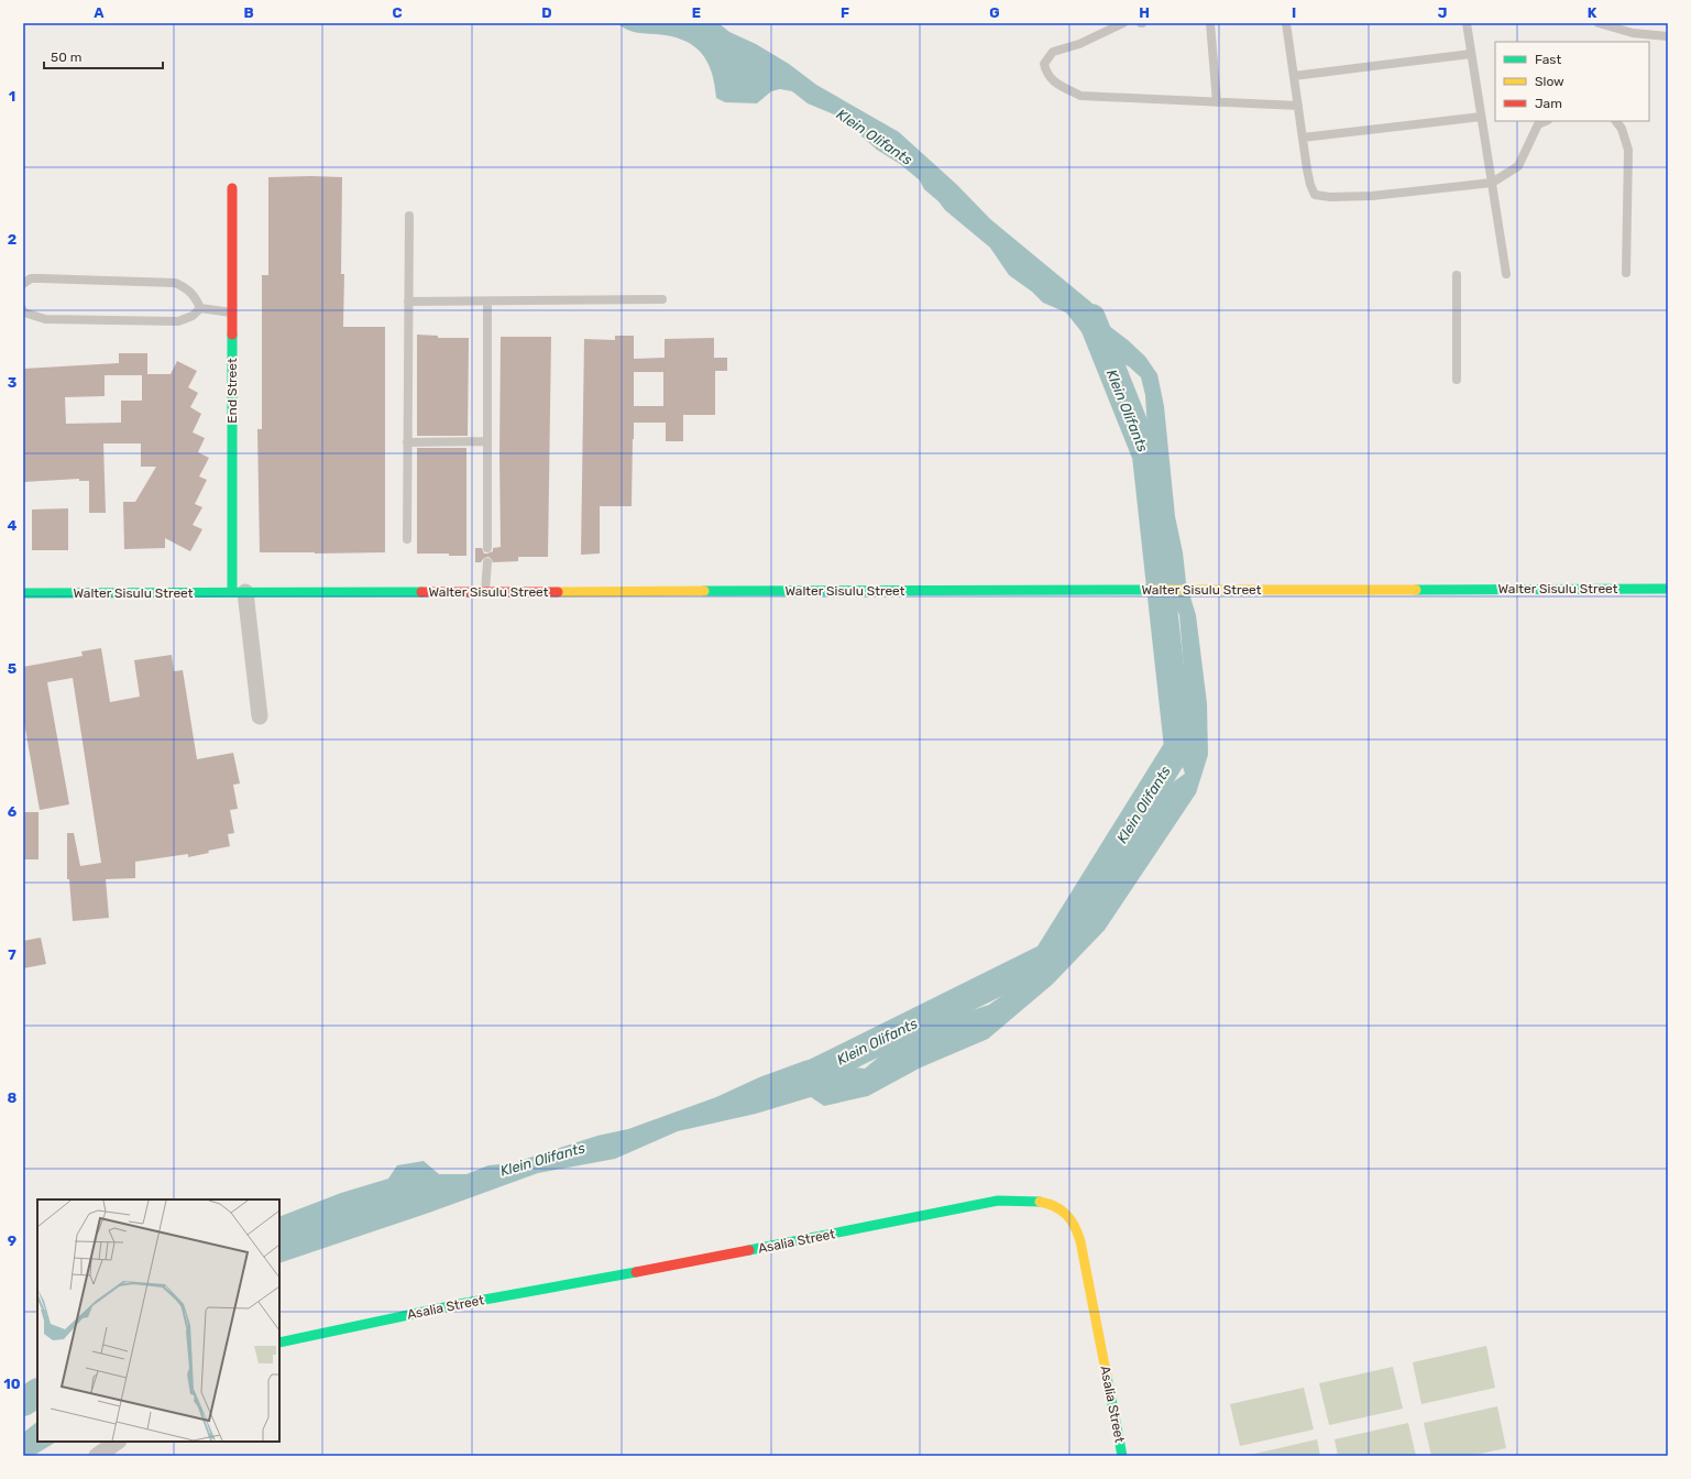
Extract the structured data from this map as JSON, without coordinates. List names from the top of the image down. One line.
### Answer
{"streets":{"main road":["End Street","Walter Sisulu Street","Asalia Street"]},"crossings":[["End Street","Walter Sisulu Street"]],"water":["Klein Olifants"],"legend":["Fast","Slow","Jam"],"scale_bar":"50 m","grid":{"columns":["A","B","C","D","E","F","G","H","I","J","K"],"rows":["1","2","3","4","5","6","7","8","9","10"]}}
